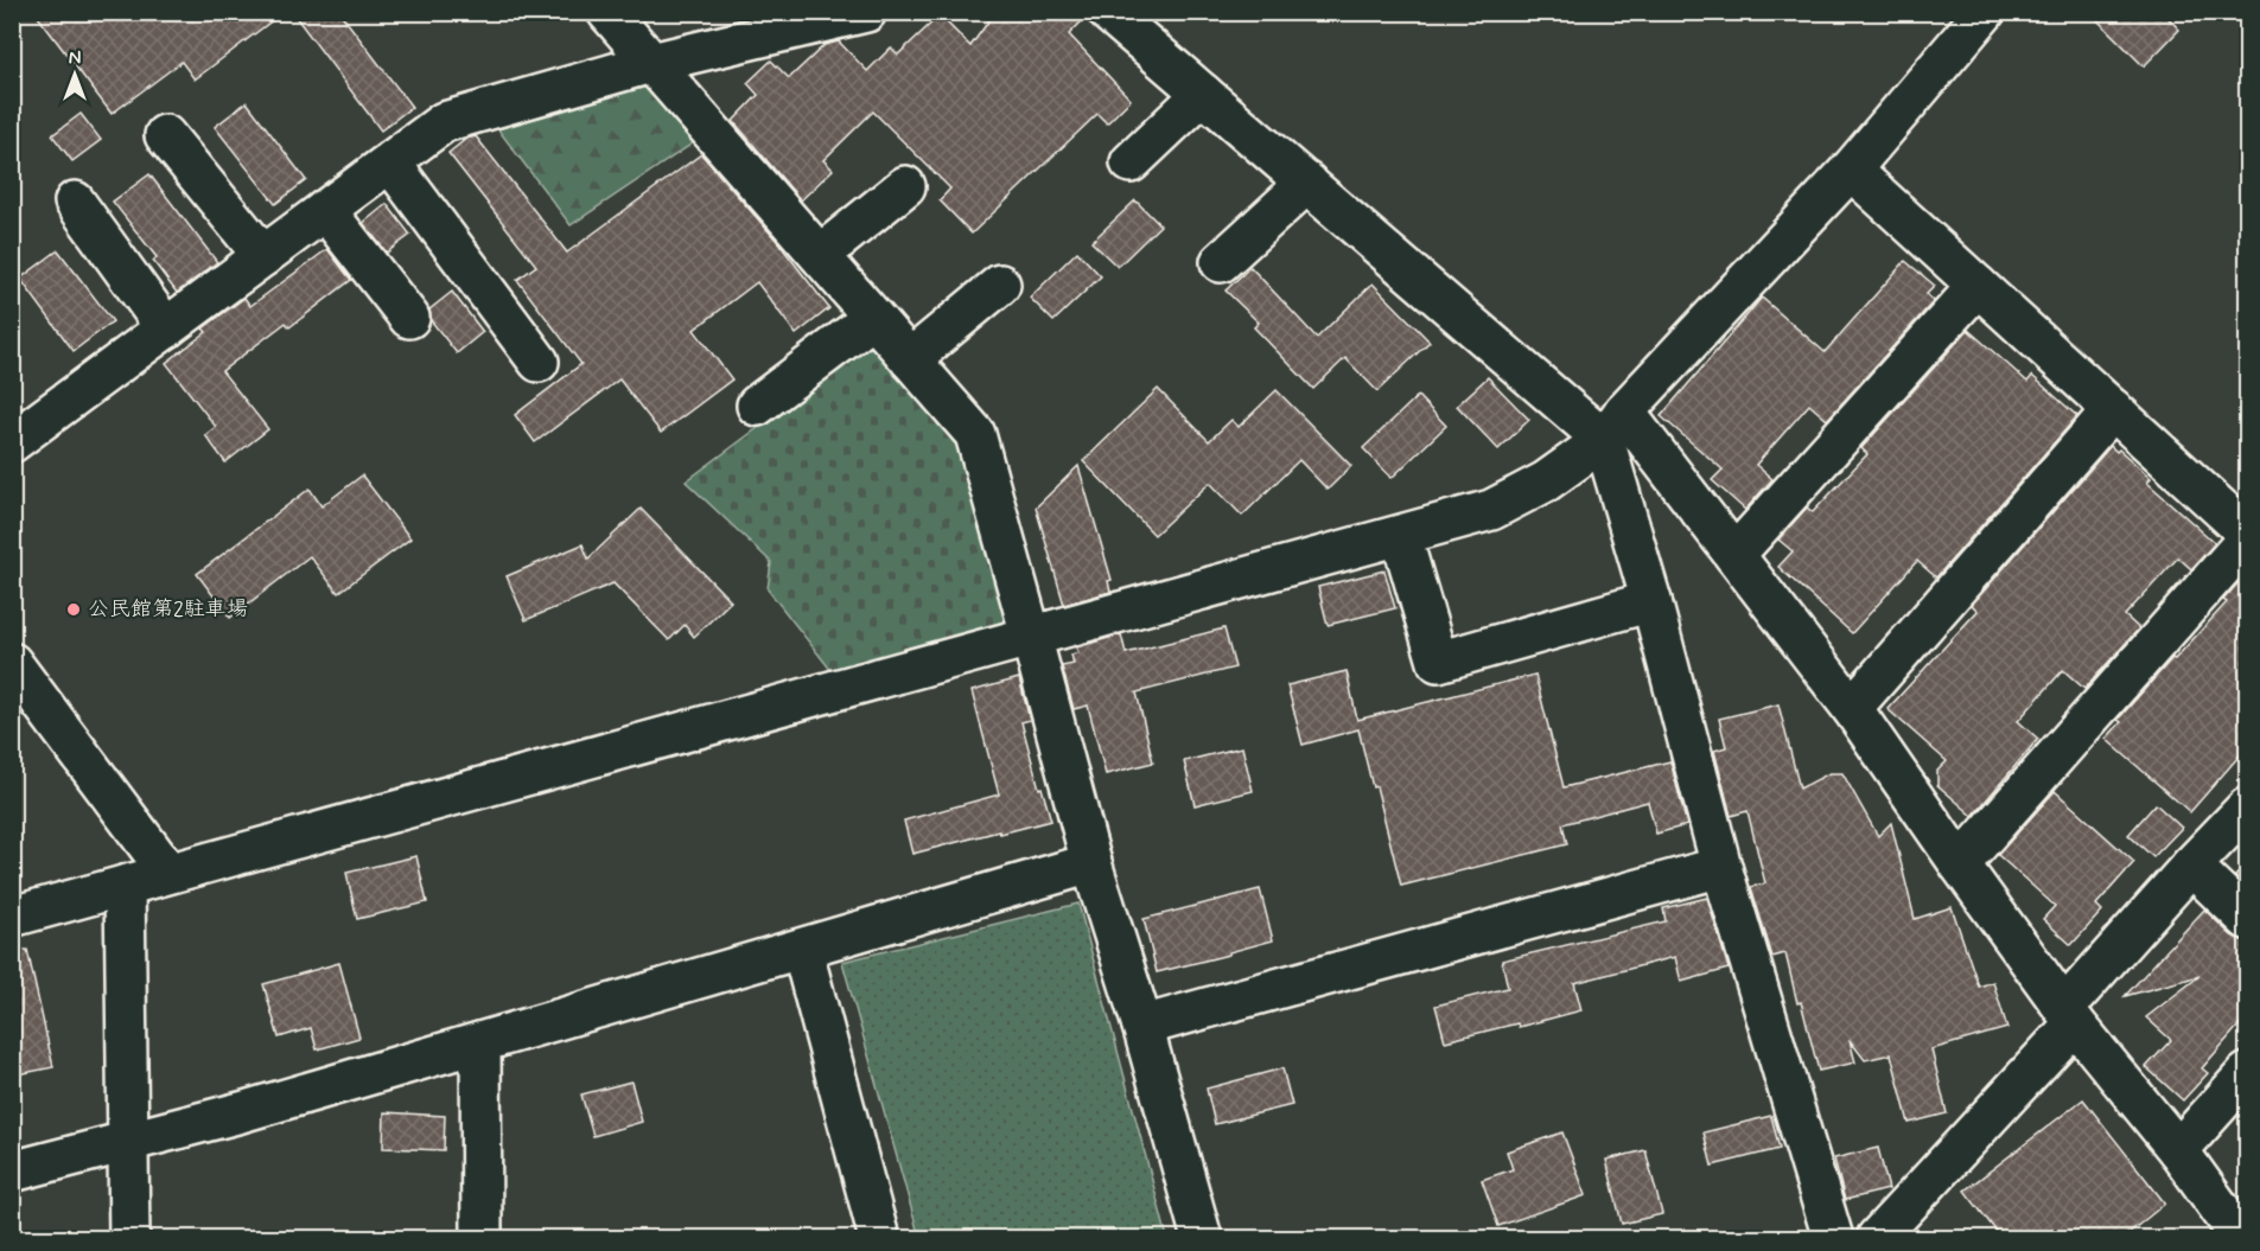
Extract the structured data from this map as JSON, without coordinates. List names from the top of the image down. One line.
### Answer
{"places":["公民館第2駐車場"],"north":"top"}
